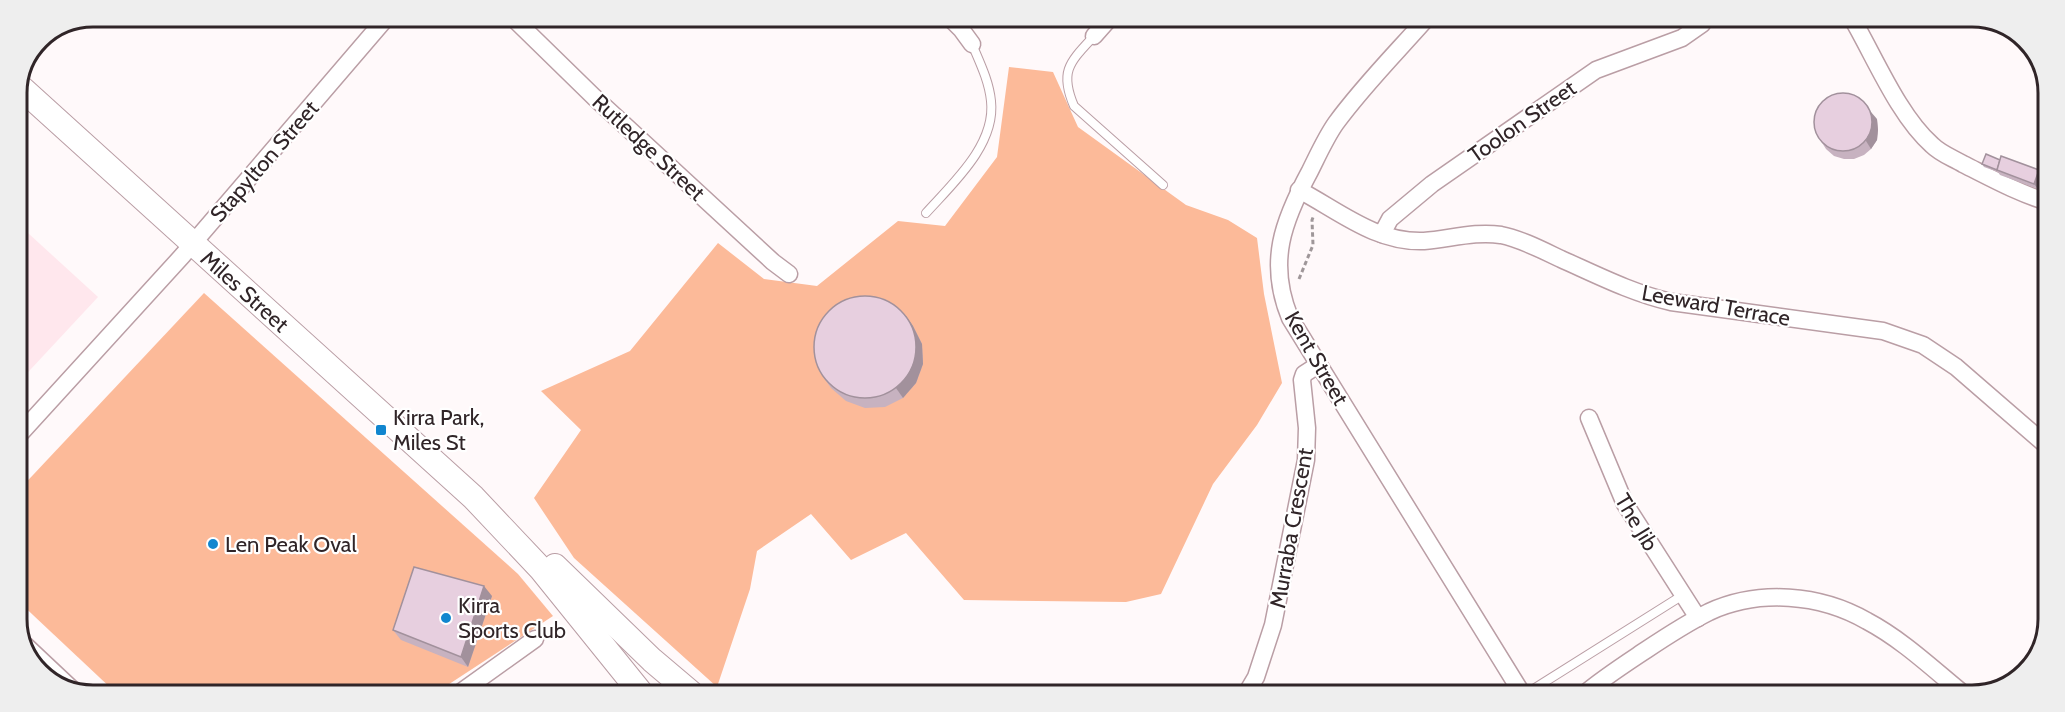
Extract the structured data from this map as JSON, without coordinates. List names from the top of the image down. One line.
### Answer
{"streets":{"street":["Toolon Street","Rutledge Street","Stapylton Street","Miles Street","Leeward Terrace","Kent Street","The Jib","Murraba Crescent"]},"crossings":[["Toolon Street","Leeward Terrace"],["Stapylton Street","Miles Street"],["Leeward Terrace","Kent Street"],["Kent Street","Murraba Crescent"]],"places":{"transit":["Kirra Park, Miles St"],"other":["Len Peak Oval","Kirra Sports Club"]}}
